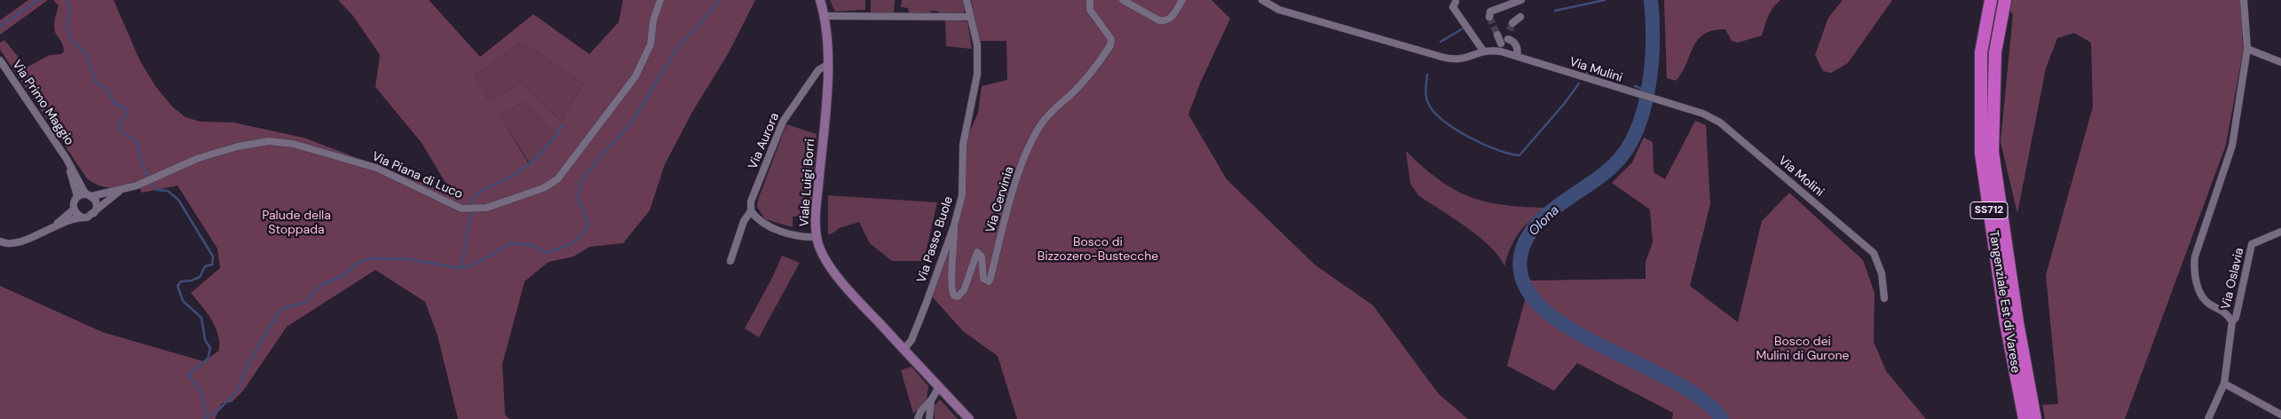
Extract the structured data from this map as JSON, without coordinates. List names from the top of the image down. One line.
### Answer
{"streets":{"highway":["SS712","Tangenziale Est di Varese"],"main road":["Viale Luigi Borri"],"street":["Via Mulini","Via Primo Maggio","Via Aurora","Via Piana di Luco","Via Molini","Via Cervinia","Via Passo Buole","Via Oslavia"]},"crossings":[["Via Mulini","Via Molini"],["Via Primo Maggio","Via Piana di Luco"],["Via Aurora","Viale Luigi Borri"],["Viale Luigi Borri","Via Passo Buole"],["Via Cervinia","Via Passo Buole"]],"water":["Olona"],"parks":["Palude della Stoppada","Bosco di Bizzozero-Bustecche","Bosco dei Mulini di Gurone"]}
